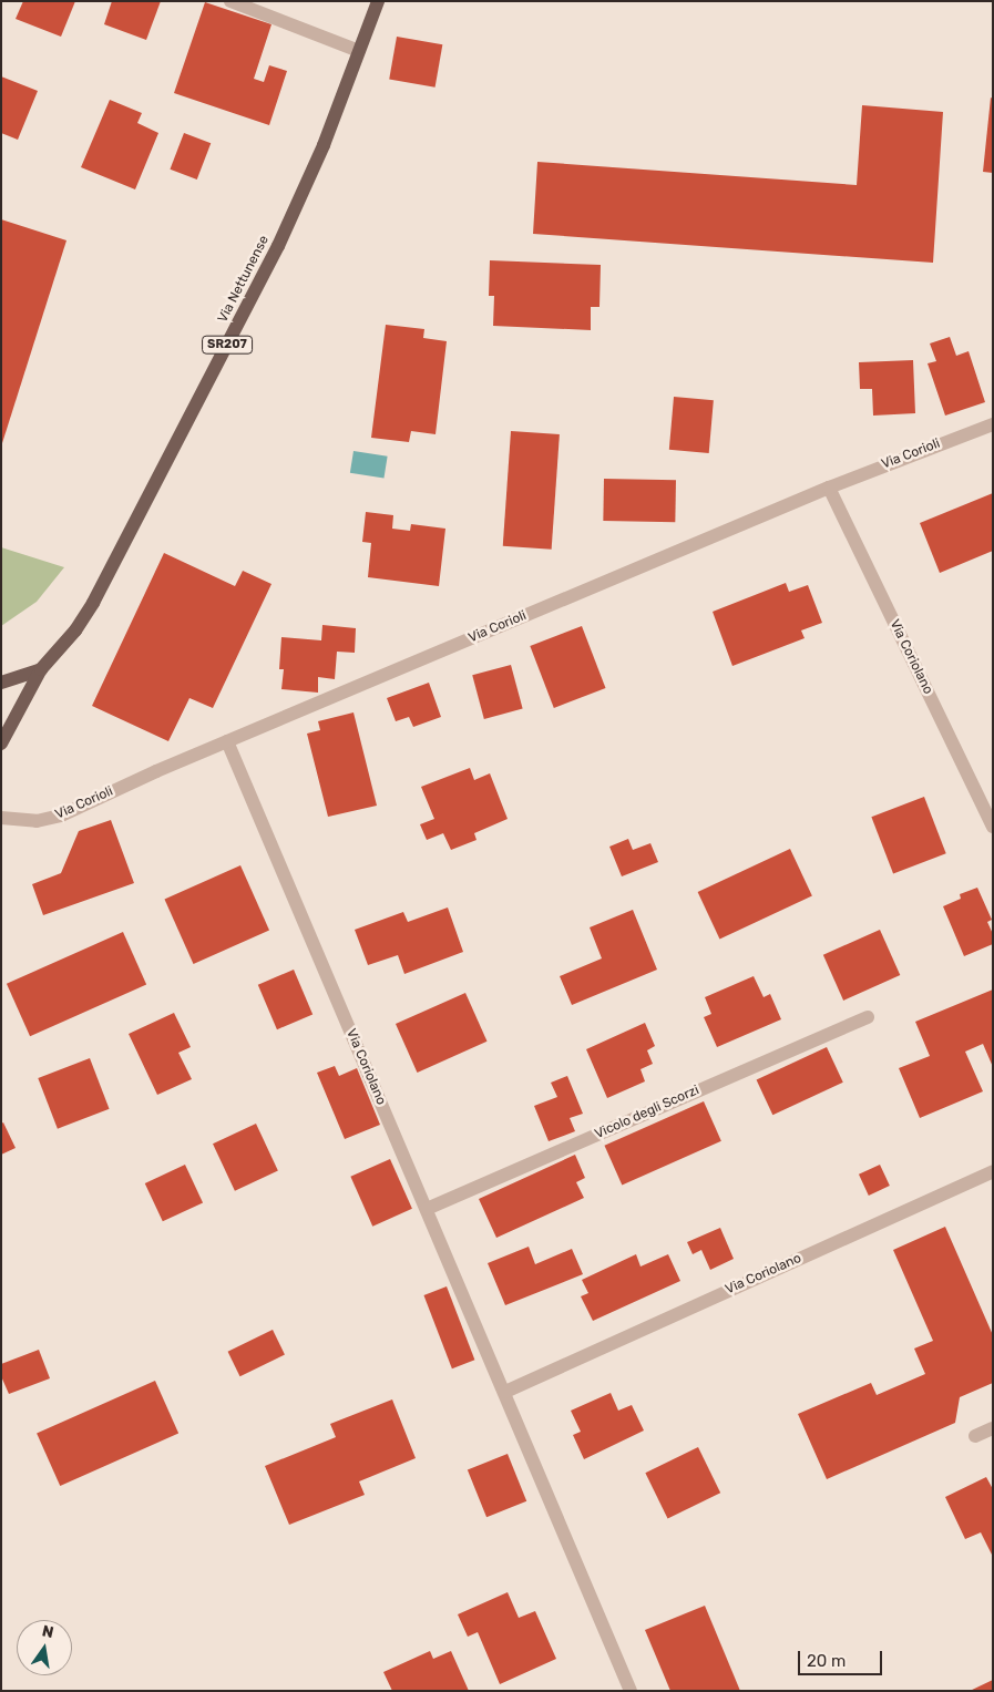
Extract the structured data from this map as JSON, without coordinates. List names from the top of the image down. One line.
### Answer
{"streets":{"main road":["Via Nettunense","SR207"],"street":["Via Corioli","Via Coriolano","Vicolo degli Scorzi"]},"crossings":[["Via Corioli","Via Coriolano"],["Via Coriolano","Vicolo degli Scorzi"]],"scale_bar":"20 m","north":"top"}
